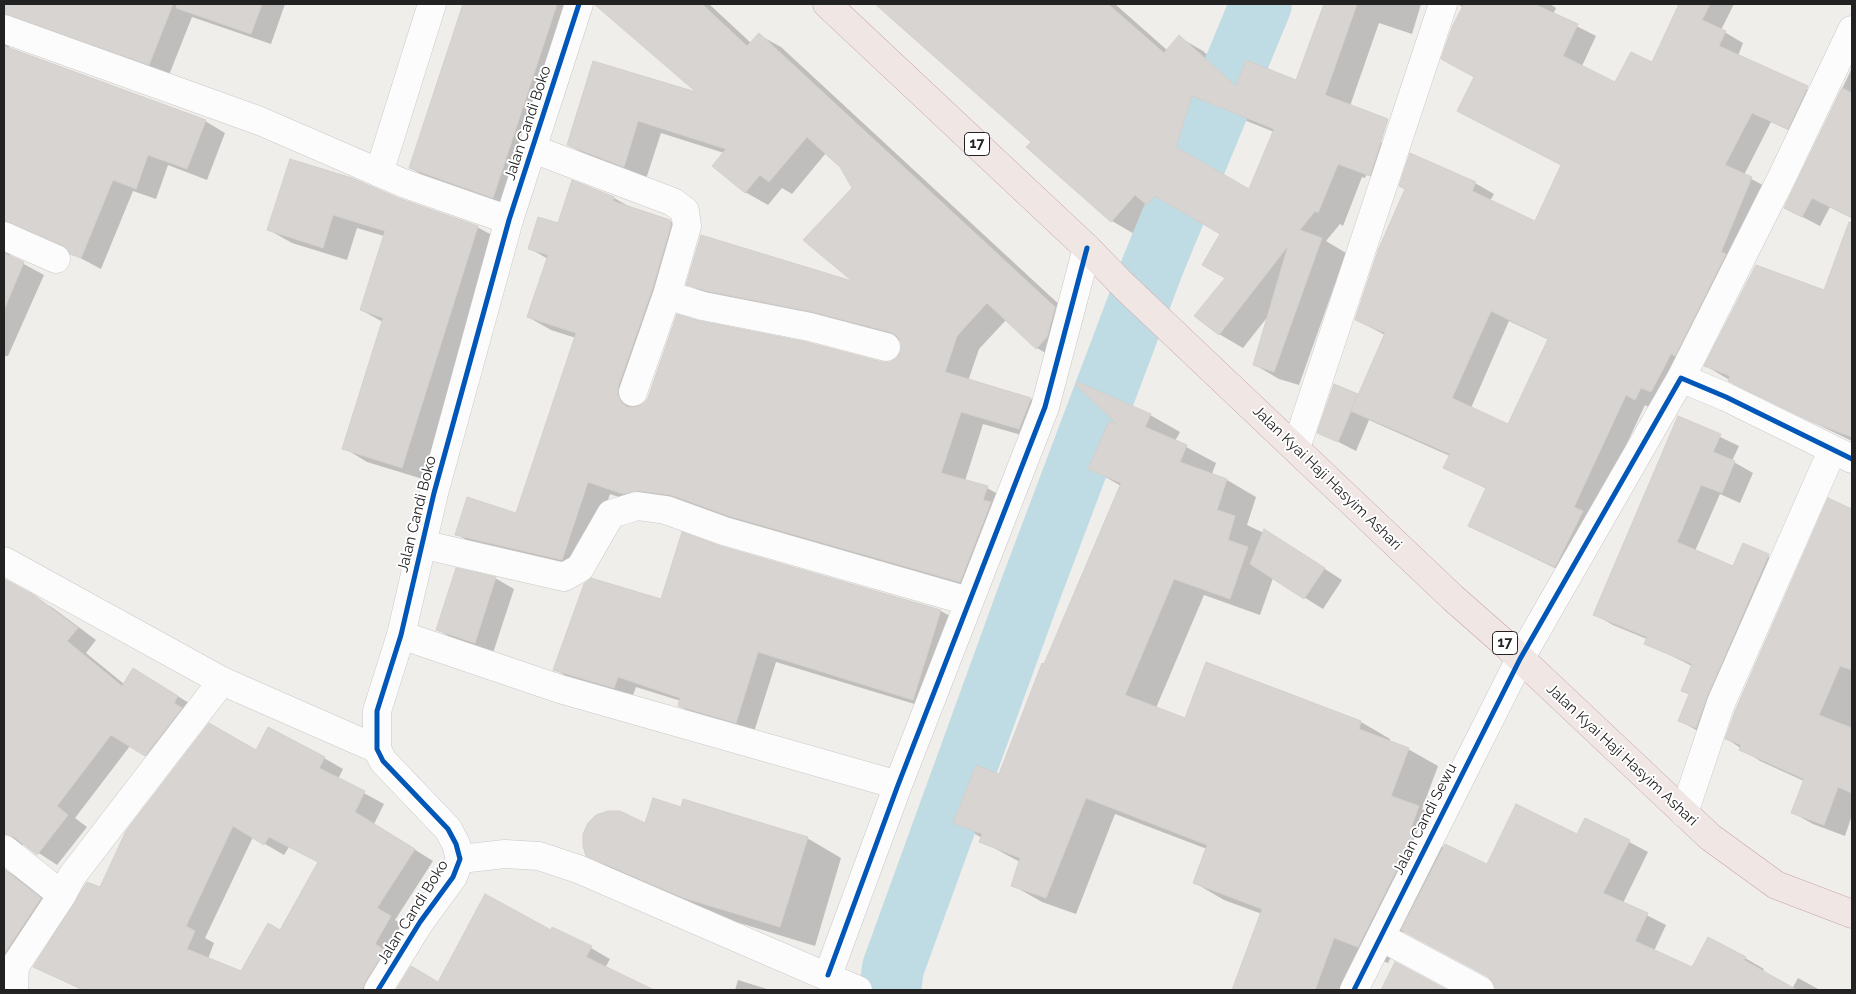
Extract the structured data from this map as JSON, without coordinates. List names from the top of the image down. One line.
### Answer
{"streets":{"highway":["17","Jalan Kyai Haji Hasyim Ashari"],"street":["Jalan Candi Boko","Jalan Candi Sewu"]},"crossings":[["Jalan Kyai Haji Hasyim Ashari","Jalan Candi Sewu"]]}
